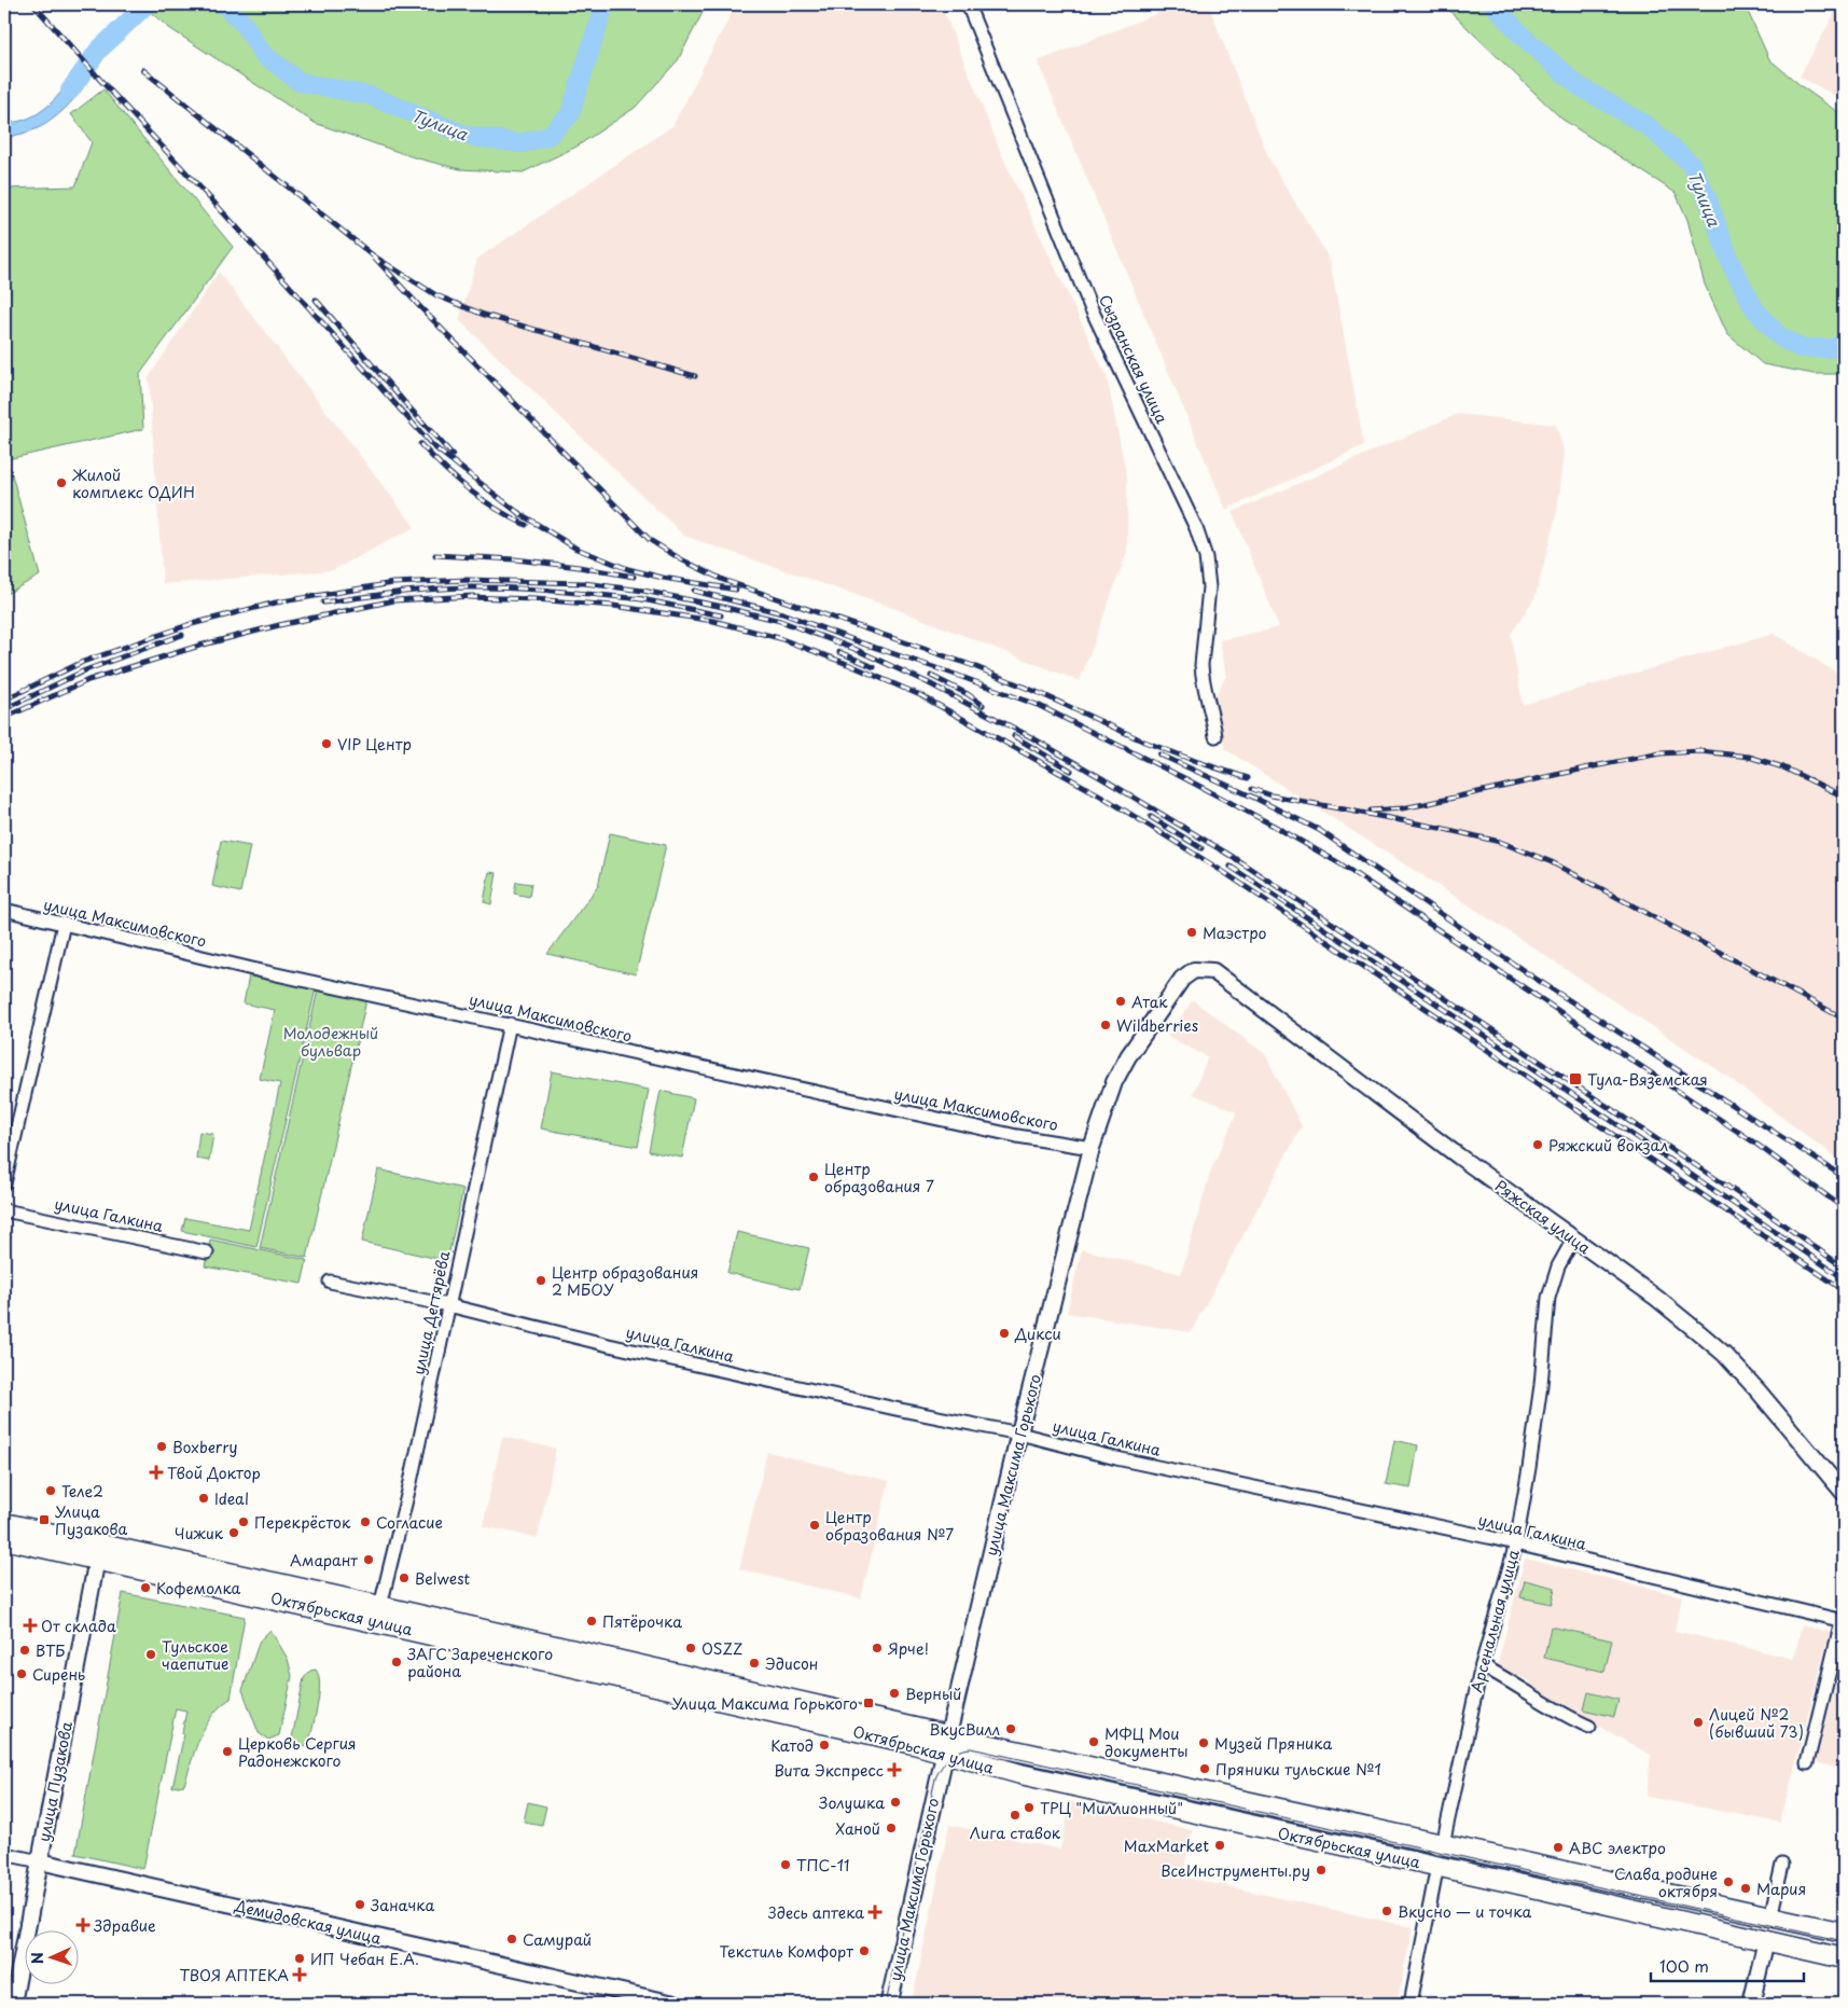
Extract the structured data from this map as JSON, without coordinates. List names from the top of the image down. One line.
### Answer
{"streets":{"main road":["улица Максима Горького","Октябрьская улица","Арсенальная улица"],"street":["Сызранская улица","улица Максимовского","улица Галкина","Ряжская улица","улица Дегтярёва","улица Пузакова","Демидовская улица"]},"crossings":[["улица Максимовского","улица Дегтярёва"],["улица Максимовского","улица Максима Горького"],["улица Галкина","улица Дегтярёва"],["улица Галкина","улица Максима Горького"],["улица Галкина","Арсенальная улица"],["Ряжская улица","улица Максима Горького"],["Ряжская улица","Арсенальная улица"],["улица Дегтярёва","Октябрьская улица"],["улица Максима Горького","Октябрьская улица"],["Октябрьская улица","Арсенальная улица"],["Октябрьская улица","улица Пузакова"],["улица Пузакова","Демидовская улица"]],"water":["Тулица"],"parks":["Молодежный бульвар"],"places":{"other":["Жилой комплекс ОДИН","VIP Центр","Маэстро","Атак","Wildberries","Ряжский вокзал","Центр образования 7","Центр образования 2 МБОУ","Дикси","Boxberry","Теле2","Ideal","Перекрёсток","Согласие","Центр образования №7","Чижик","Амарант","Belwest","Кофемолка","Пятёрочка","OSZZ","Ярче!","ВТБ","Тульское чаепитие","ЗАГС Зареченского района","Эдисон","Сирень","Верный","Лицей №2 (бывший 73)","ВкусВилл","МФЦ Мои документы","Музей Пряника","Катод","Церковь Сергия Радонежского","Пряники тульские №1","Золушка","ТРЦ \"Миллионный\"","Лига ставок","Ханой","MaxMarket","АВС электро","ТПС-11","ВсеИнструменты.ру","Слава родине октября","Мария","Заначка","Вкусно — и точка","Самурай","Текстиль Комфорт","ИП Чебан Е.А."],"transit":["Тула-Вяземская","Улица Пузакова","Улица Максима Горького"],"health":["Твой Доктор","От склада","Вита Экспресс","Здесь аптека","Здравие","ТВОЯ АПТЕКА"]},"scale_bar":"100 m","north":"left"}
